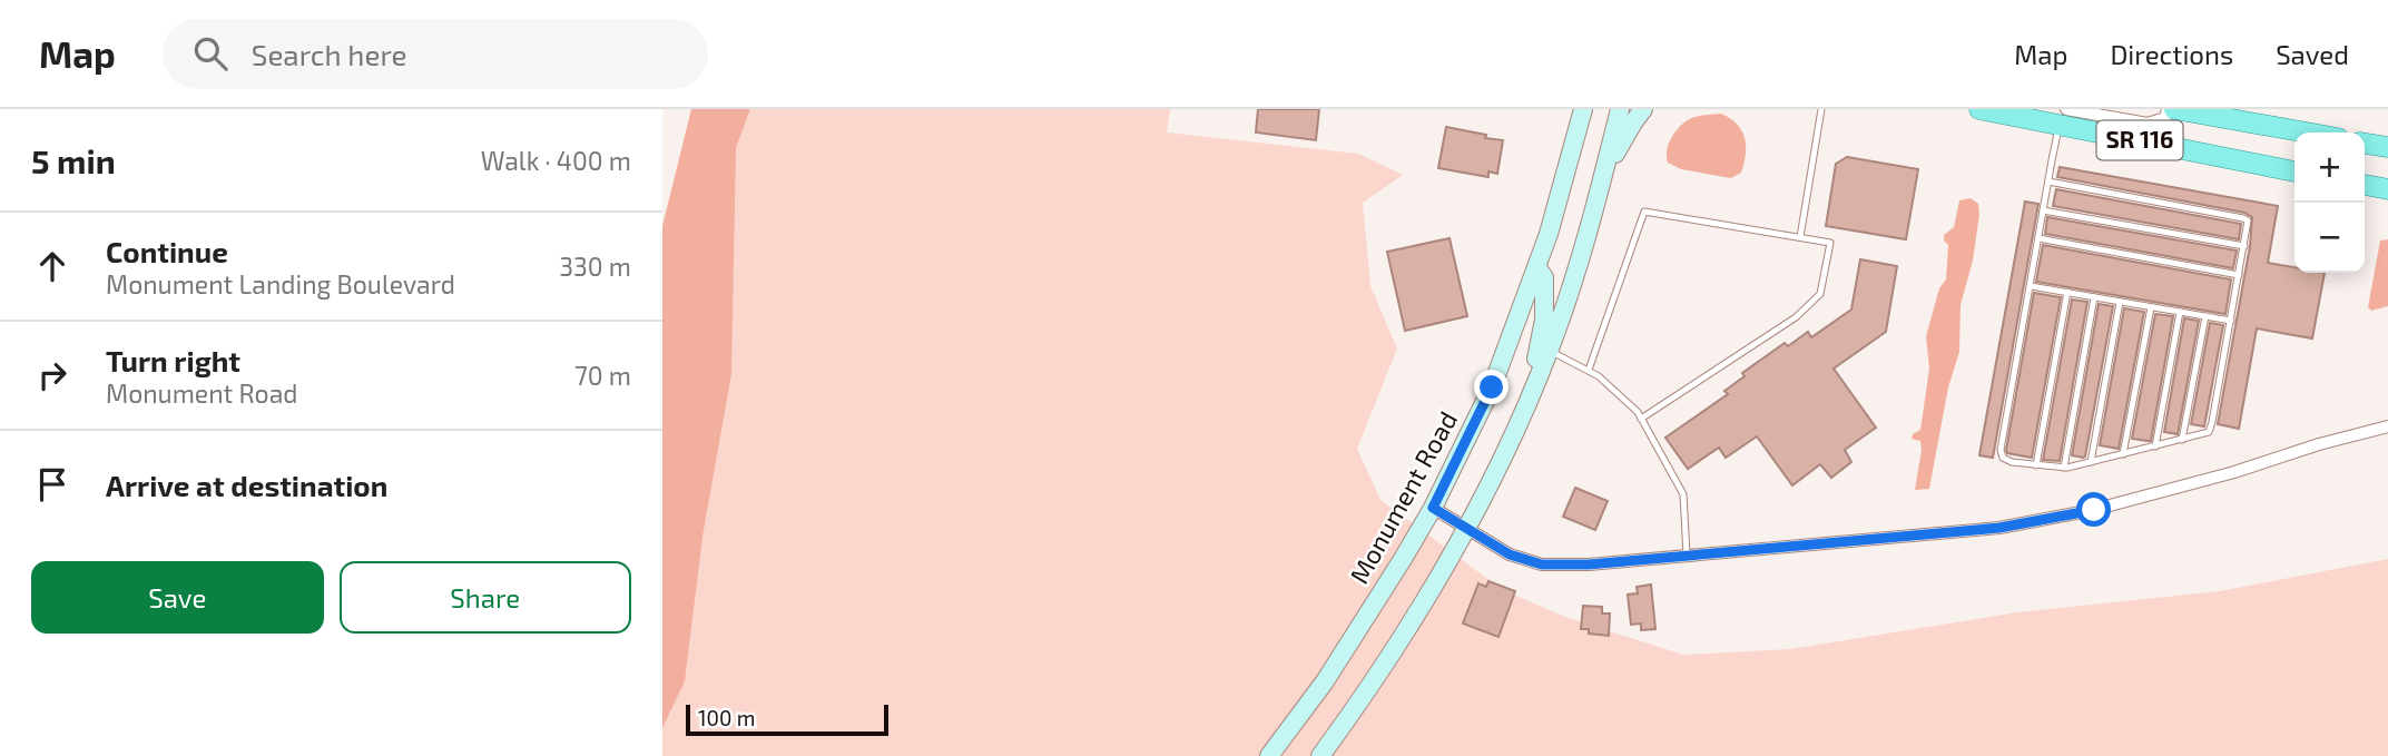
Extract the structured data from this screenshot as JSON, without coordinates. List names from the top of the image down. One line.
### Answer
{"streets":{"main road":["SR 116","Monument Road"]},"scale_bar":"100 m","page":{"header":"Map","search":"Search here","nav":["Map","Directions","Saved"],"heading":["5 min","Walk · 400 m"],"map_buttons":["+","−"],"list":[["Continue","Monument Landing Boulevard","330 m"],["Turn right","Monument Road","70 m"],"Arrive at destination"],"buttons":["Save","Share"],"scale":"100 m"}}
